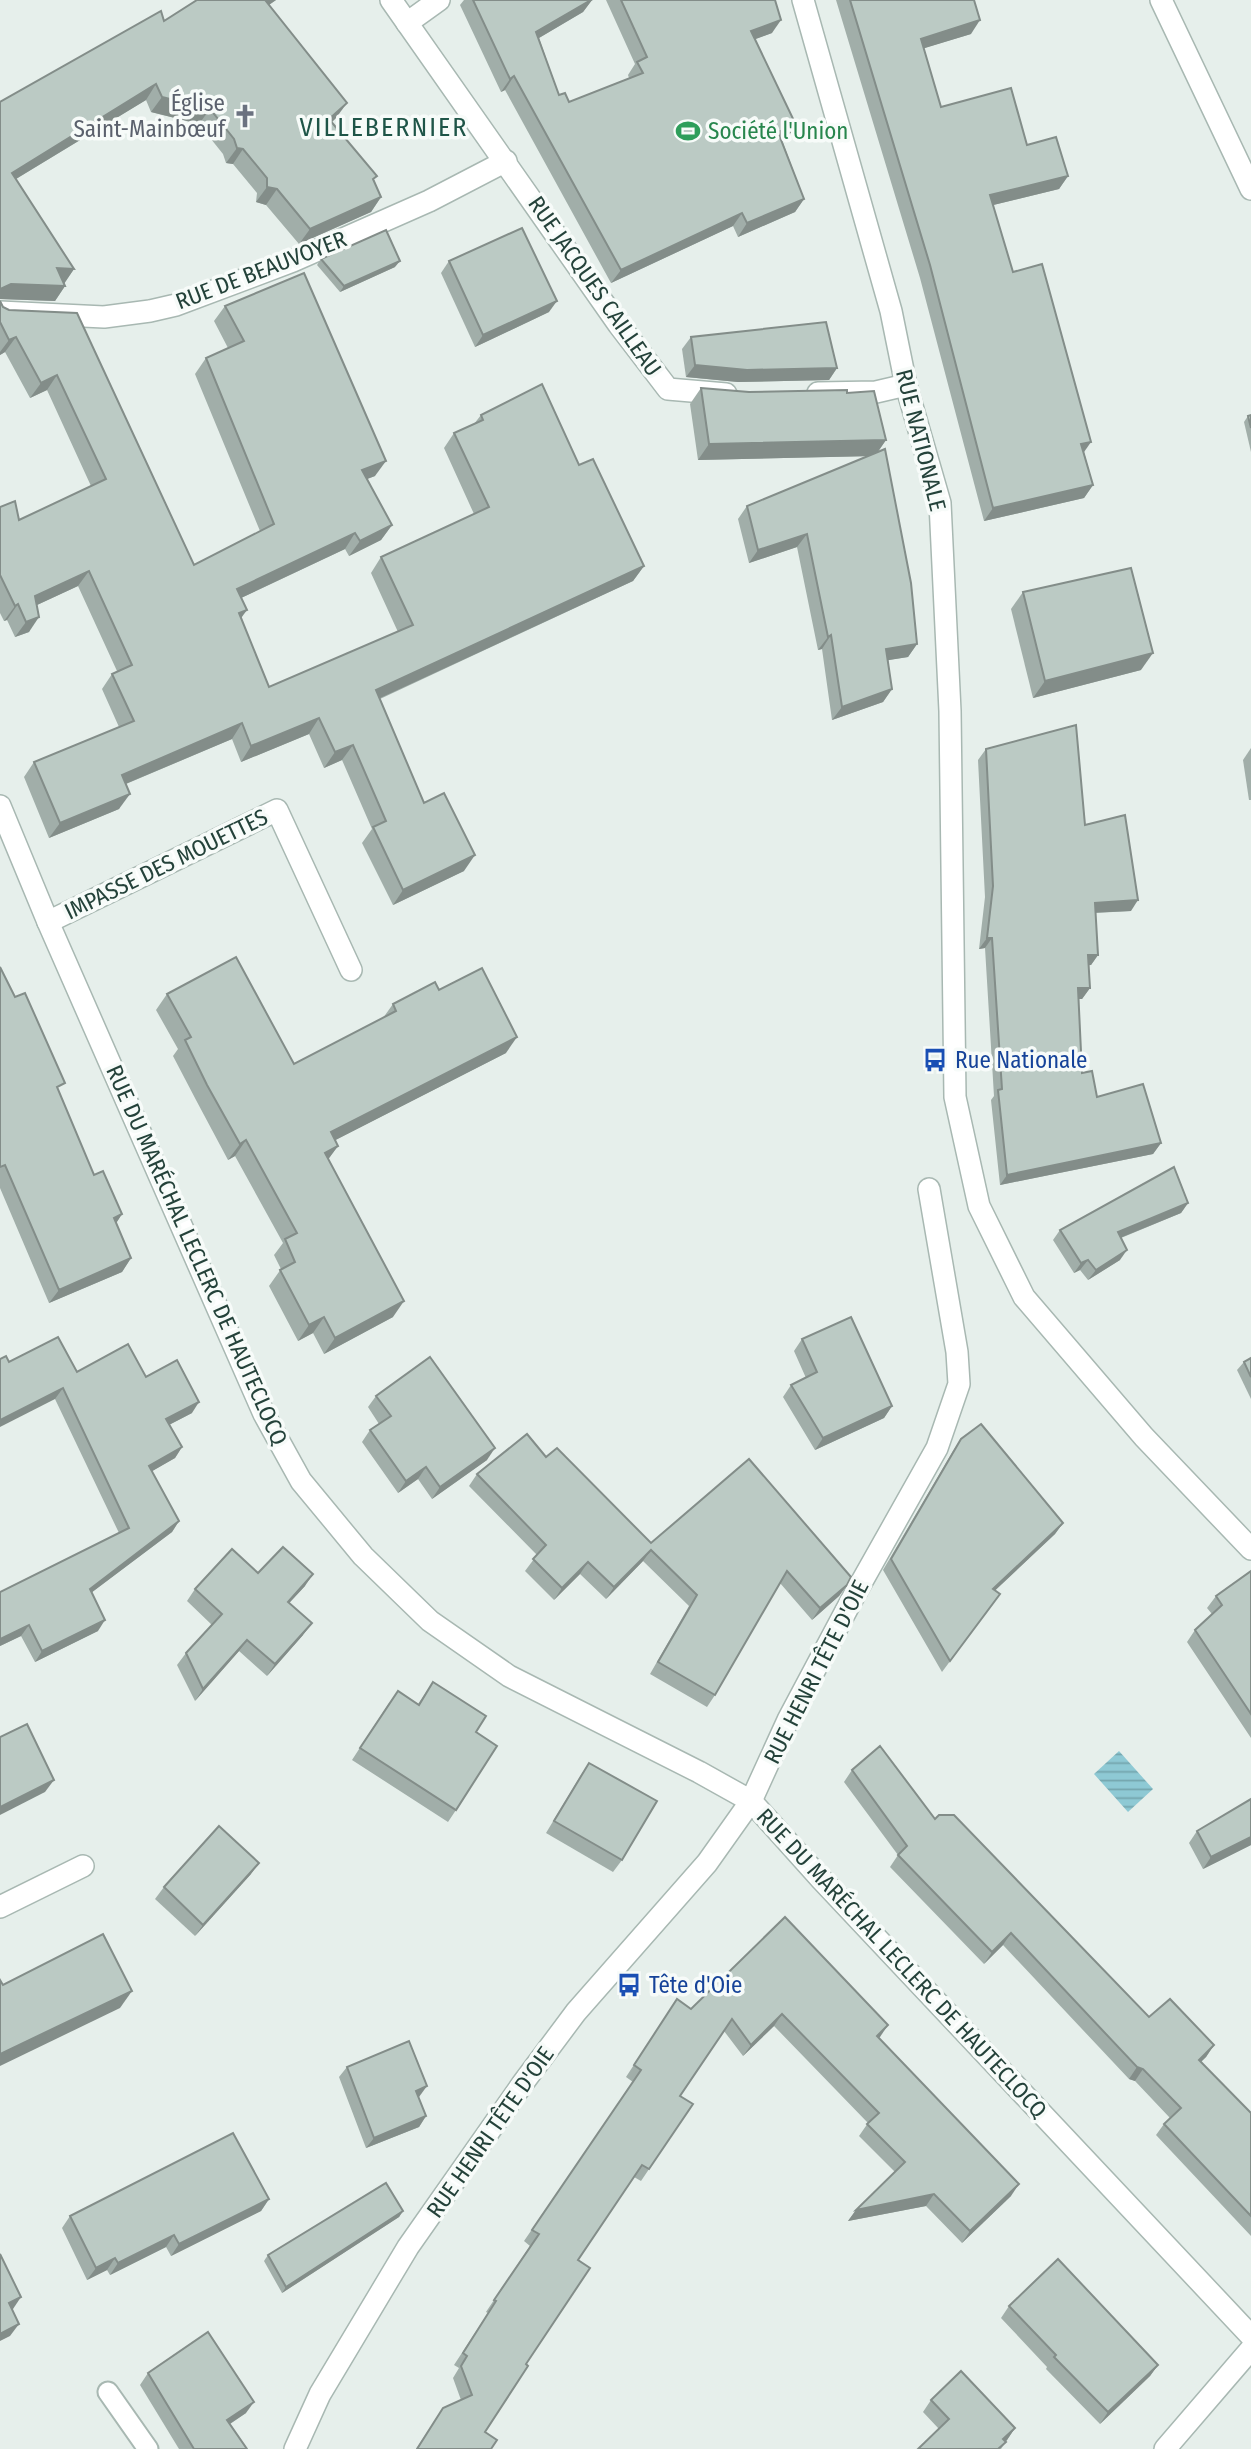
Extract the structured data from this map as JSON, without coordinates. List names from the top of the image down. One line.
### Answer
{"streets":{"street":["RUE DE BEAUVOYER","RUE JACQUES CAILLEAU","RUE NATIONALE","IMPASSE DES MOUETTES","RUE DU MARÉCHAL LECLERC DE HAUTECLOCQ","RUE HENRI TÊTE D'OIE"]},"crossings":[["RUE DE BEAUVOYER","RUE JACQUES CAILLEAU"],["IMPASSE DES MOUETTES","RUE DU MARÉCHAL LECLERC DE HAUTECLOCQ"],["RUE DU MARÉCHAL LECLERC DE HAUTECLOCQ","RUE HENRI TÊTE D'OIE"]],"districts":["VILLEBERNIER"],"places":{"church":["Église Saint-Mainbœuf"],"sports":["Société l'Union"],"bus stop":["Rue Nationale","Tête d'Oie"]}}
